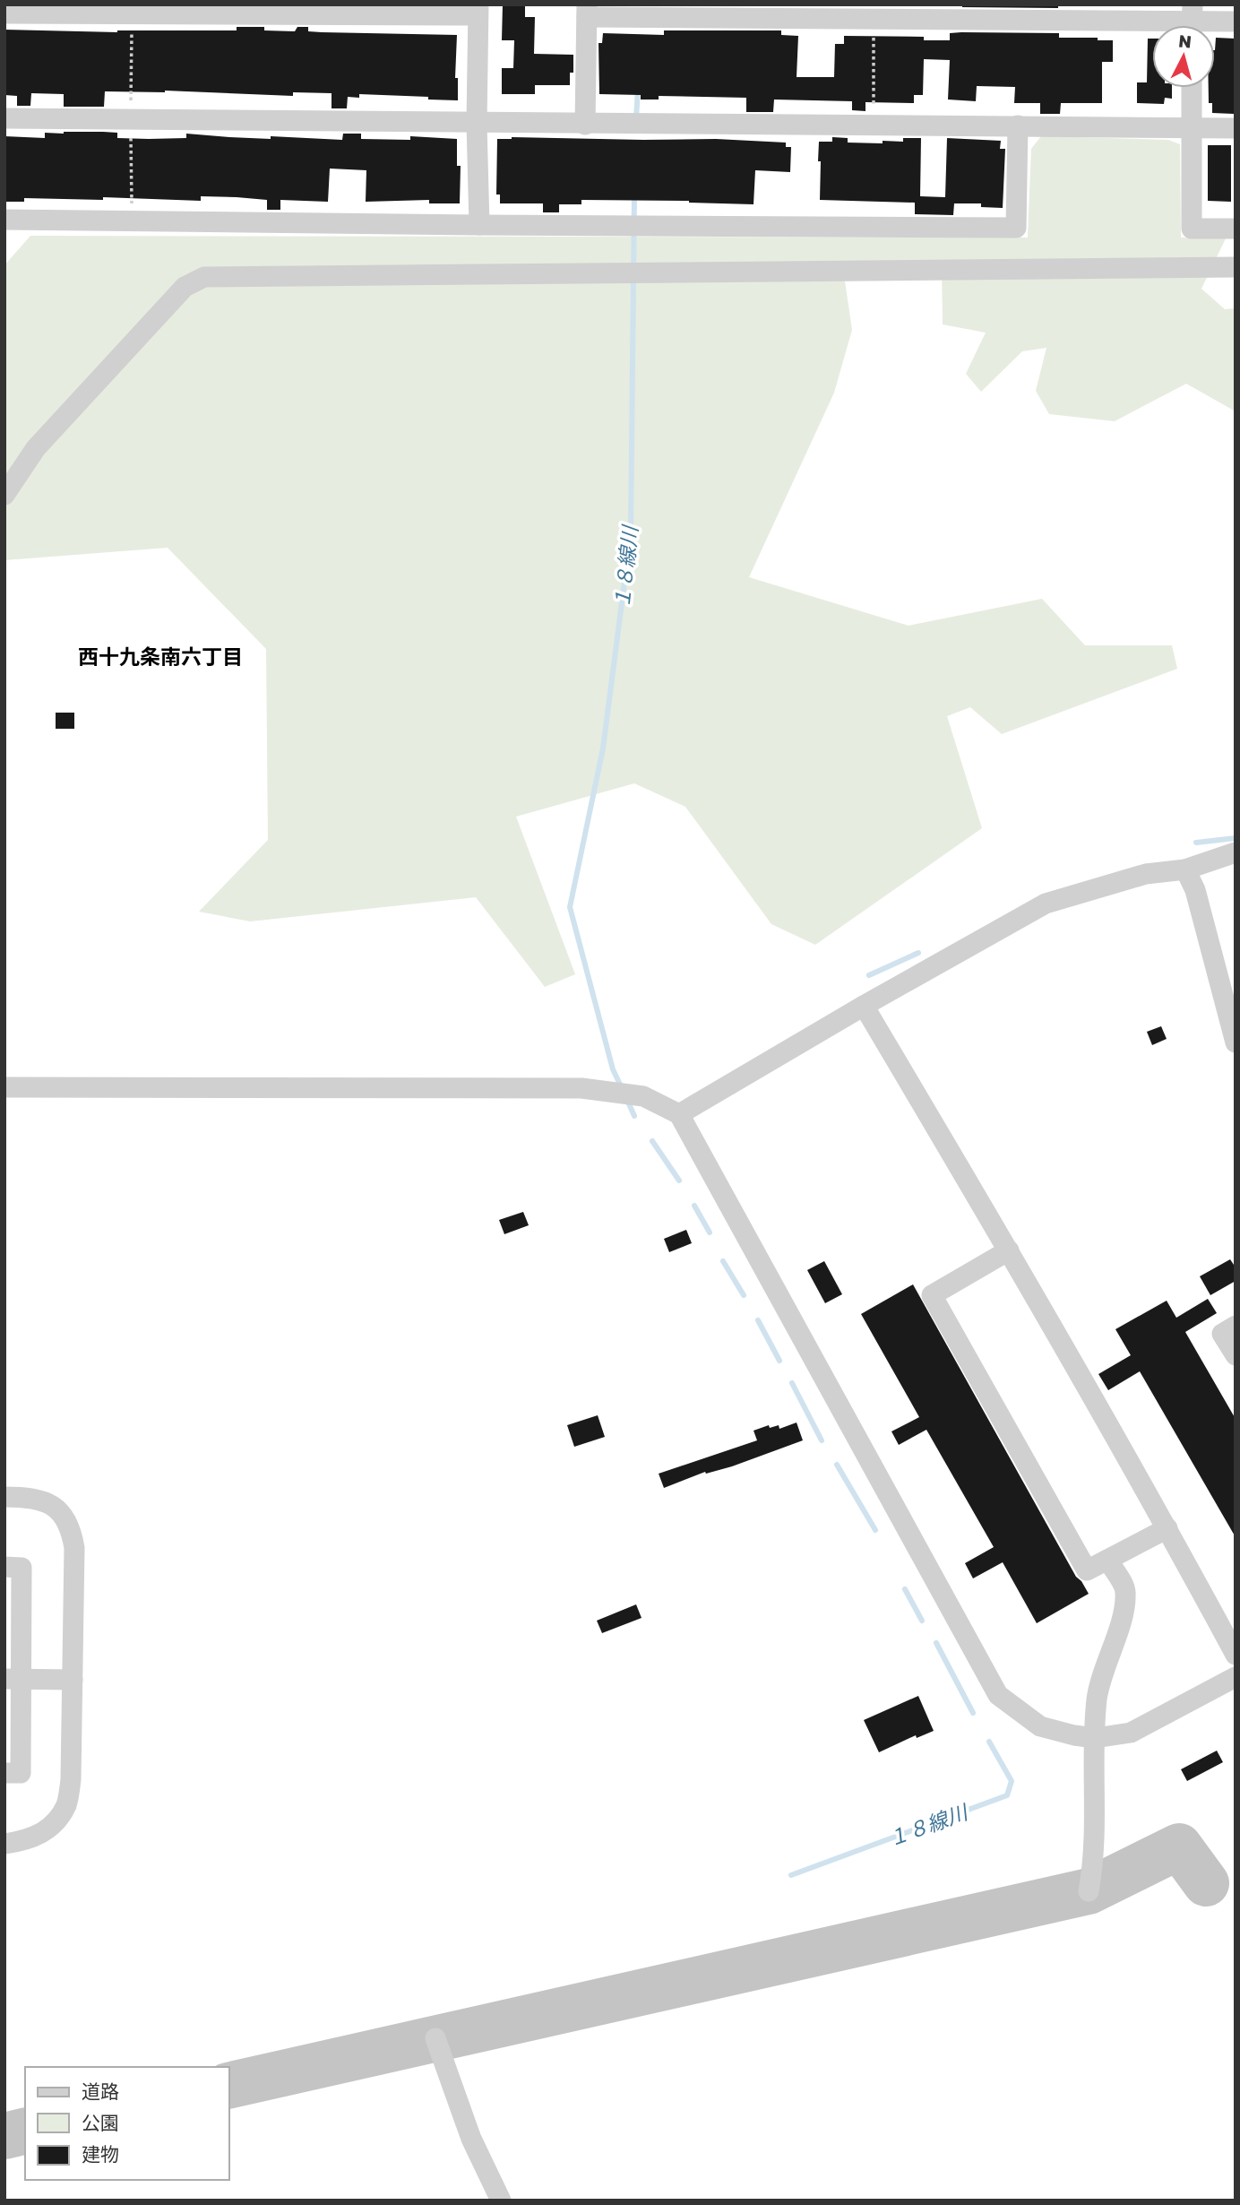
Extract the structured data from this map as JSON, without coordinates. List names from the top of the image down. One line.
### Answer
{"districts":["西十九条南六丁目"],"water":["１８線川"],"legend":["道路","公園","建物"],"north":"top"}
